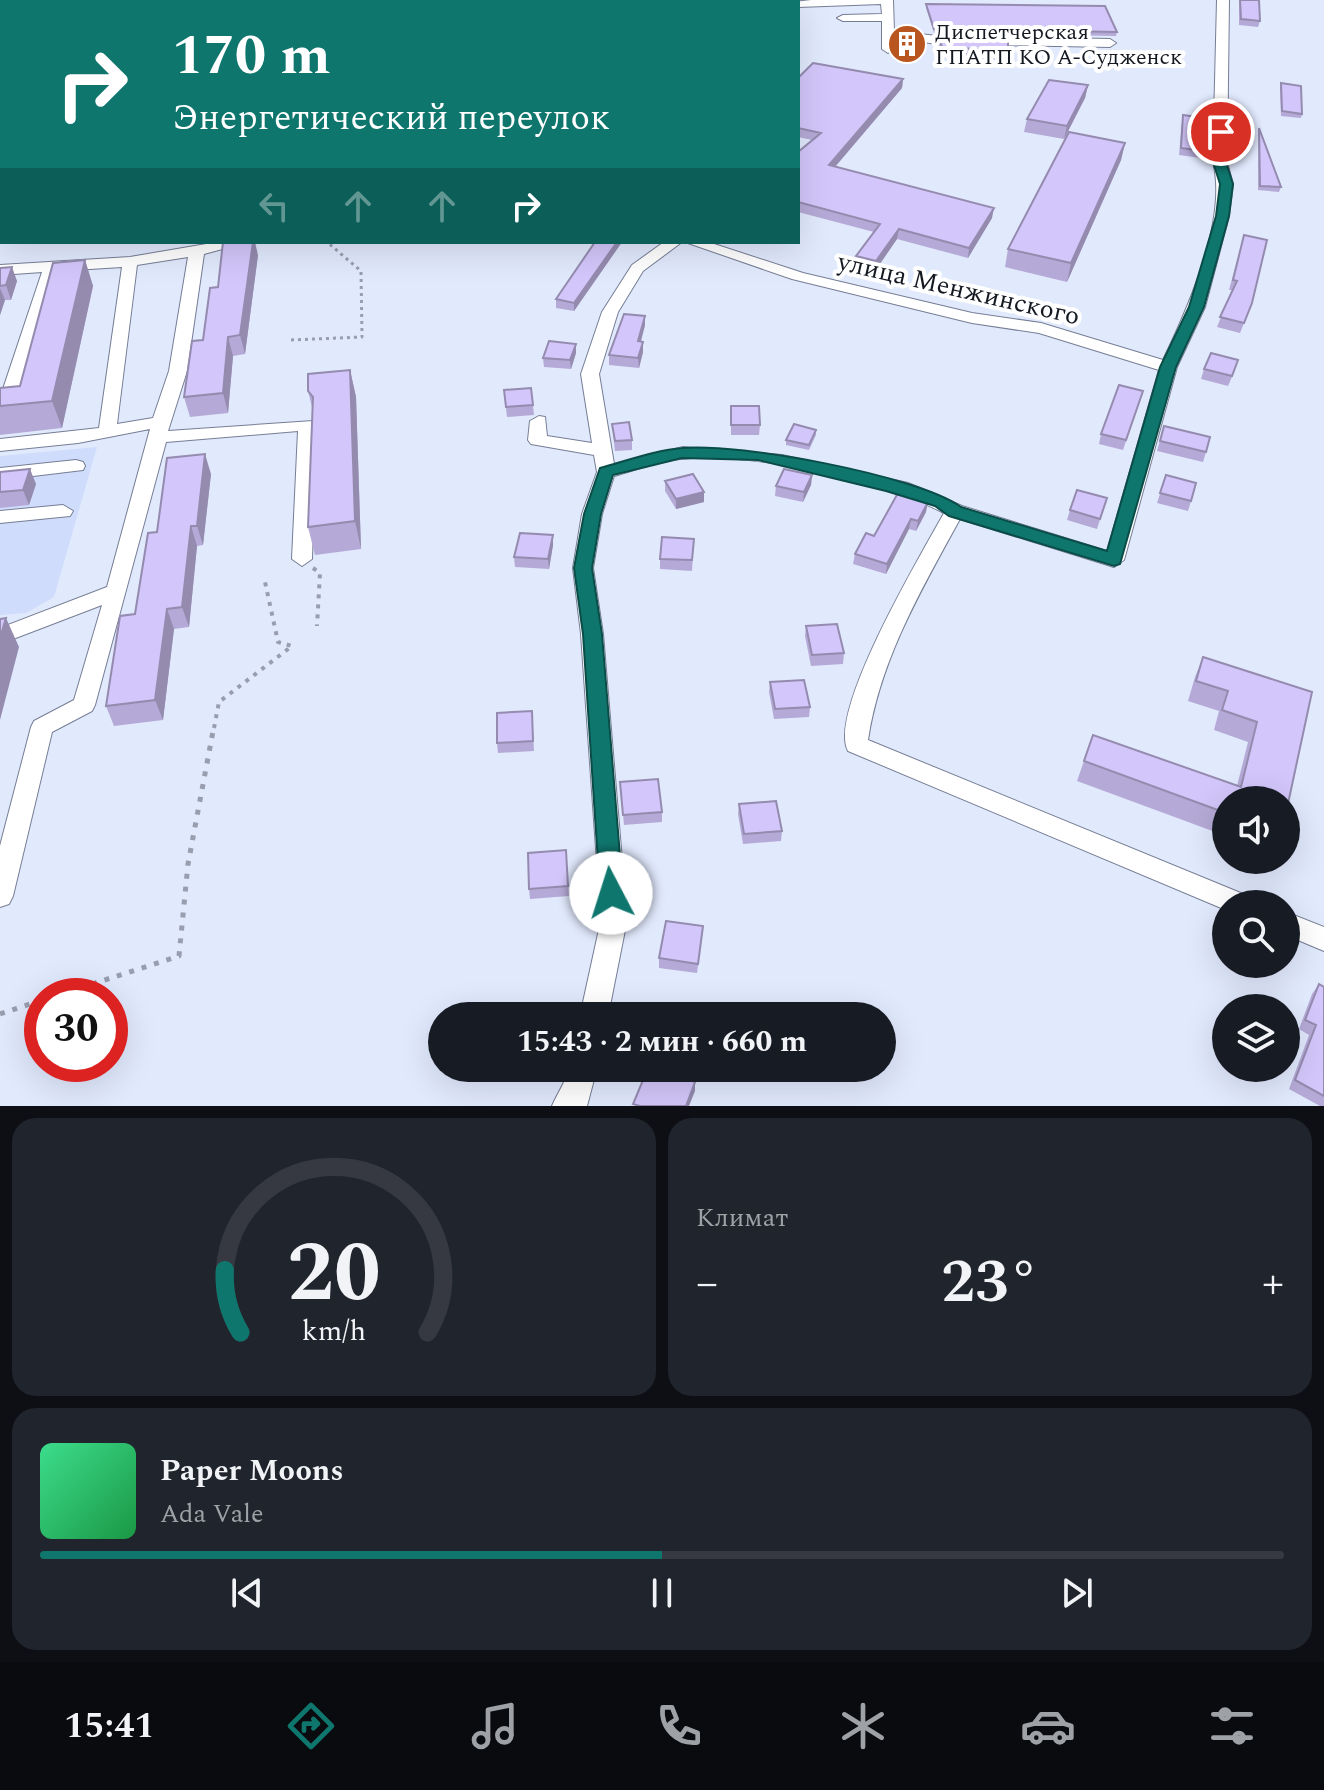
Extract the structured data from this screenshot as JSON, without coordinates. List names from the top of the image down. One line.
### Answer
{"streets":{"street":["улица Менжинского"]},"places":{"building":["Диспетчерская ГПАТП КО А-Судженск"]},"page":{"turn":["170 m","Энергетический переулок"],"limit":"30","trip":"15:43 · 2 мин · 660 m","tile":"Климат","heat":["−","23°","+"],"song":["Paper Moons","Ada Vale"],"tabs":"15:41","gauge":["20","km/h"]}}
